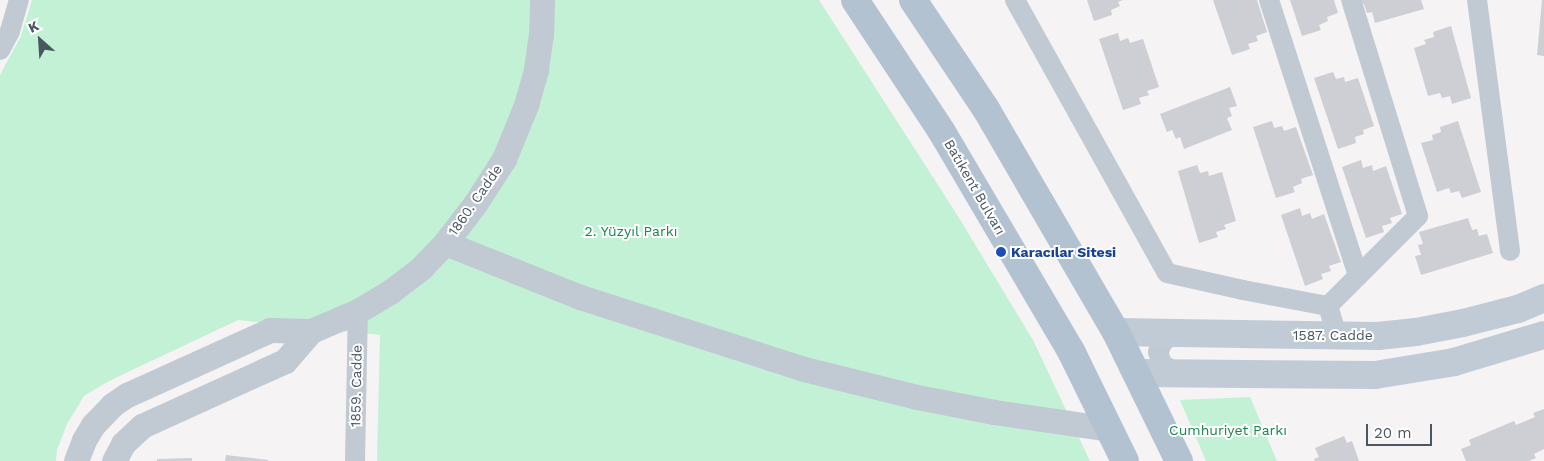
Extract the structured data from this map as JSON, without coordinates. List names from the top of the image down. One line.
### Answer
{"streets":{"main road":["Batıkent Bulvarı","1587. Cadde"],"street":["1860. Cadde","1859. Cadde"]},"crossings":[["1860. Cadde","1859. Cadde"]],"parks":["2. Yüzyıl Parkı","Cumhuriyet Parkı"],"places":["Karacılar Sitesi"],"scale_bar":"20 m","north":"top left"}
